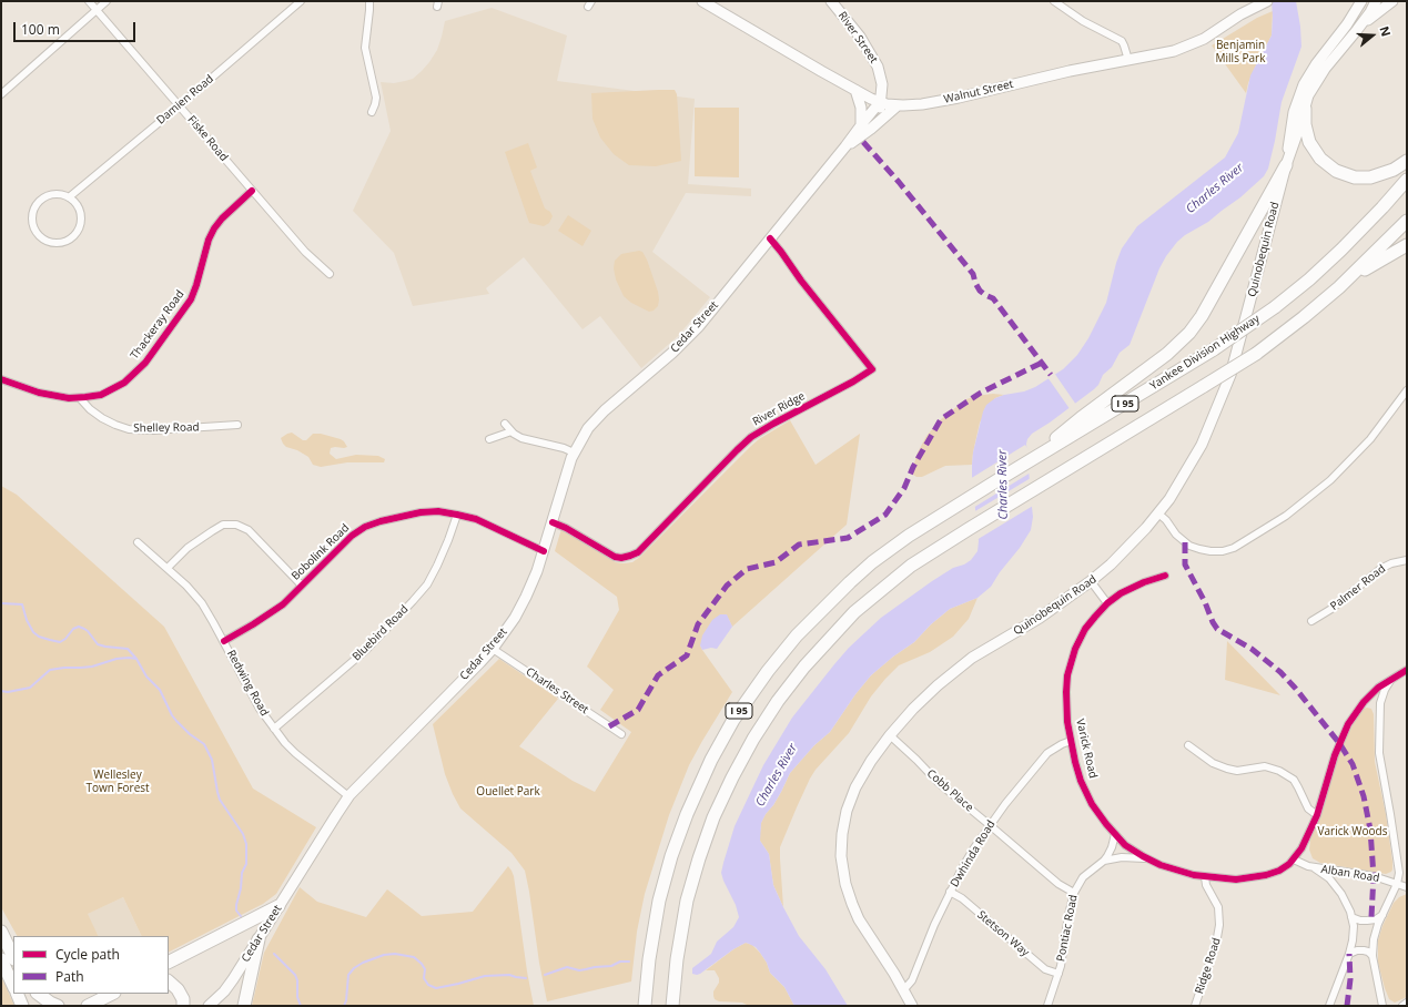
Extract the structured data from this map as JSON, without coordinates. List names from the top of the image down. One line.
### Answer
{"streets":{"highway":["Yankee Division Highway","I 95"],"main road":["River Street","Walnut Street","Quinobequin Road","Cedar Street"],"street":["Damien Road","Fiske Road","Thackeray Road","River Ridge","Shelley Road","Bobolink Road","Palmer Road","Bluebird Road","Redwing Road","Charles Street","Varick Road","Cobb Place","Dwhinda Road","Alban Road","Pontiac Road","Stetson Way","Ridge Road"]},"crossings":[["River Street","Walnut Street"],["River Street","Cedar Street"],["Walnut Street","Cedar Street"],["Damien Road","Fiske Road"],["Fiske Road","Thackeray Road"],["Quinobequin Road","Cobb Place"],["Quinobequin Road","Dwhinda Road"],["Thackeray Road","Shelley Road"],["Cedar Street","River Ridge"],["Cedar Street","Bobolink Road"],["Cedar Street","Redwing Road"],["Cedar Street","Charles Street"],["Bobolink Road","Bluebird Road"],["Bobolink Road","Redwing Road"],["Bluebird Road","Redwing Road"],["Varick Road","Dwhinda Road"],["Varick Road","Alban Road"],["Varick Road","Pontiac Road"],["Varick Road","Ridge Road"],["Cobb Place","Dwhinda Road"],["Cobb Place","Pontiac Road"],["Dwhinda Road","Stetson Way"],["Pontiac Road","Stetson Way"]],"water":["Charles River"],"parks":["Benjamin Mills Park","Wellesley Town Forest","Ouellet Park","Varick Woods"],"legend":["Cycle path","Path"],"scale_bar":"100 m","north":"right"}
